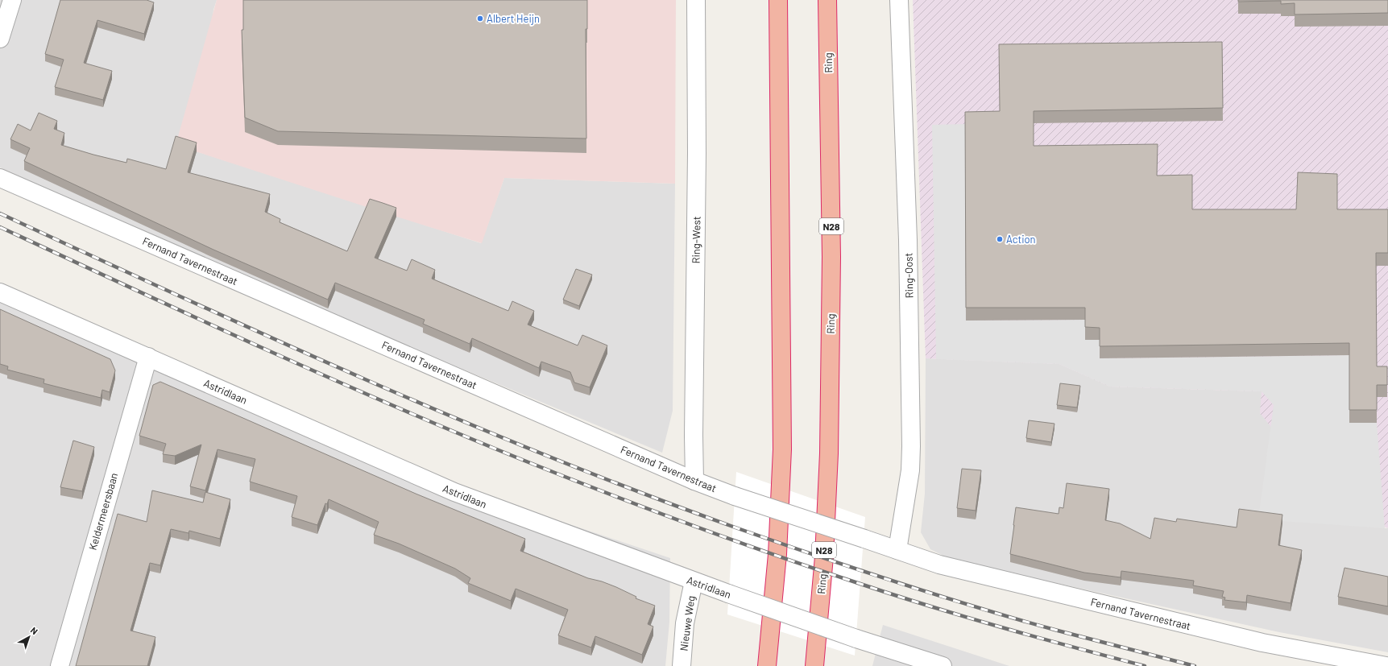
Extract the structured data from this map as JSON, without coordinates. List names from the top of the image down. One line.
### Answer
{"streets":{"highway":["Ring","N28"],"street":["Ring-West","Fernand Tavernestraat","Ring-Oost","Astridlaan","Keldermeersbaan","Nieuwe Weg"]},"crossings":[["Ring-West","Fernand Tavernestraat"],["Fernand Tavernestraat","Ring-Oost"],["Astridlaan","Keldermeersbaan"],["Astridlaan","Nieuwe Weg"]],"places":["Albert Heijn","Action"],"north":"top right"}
